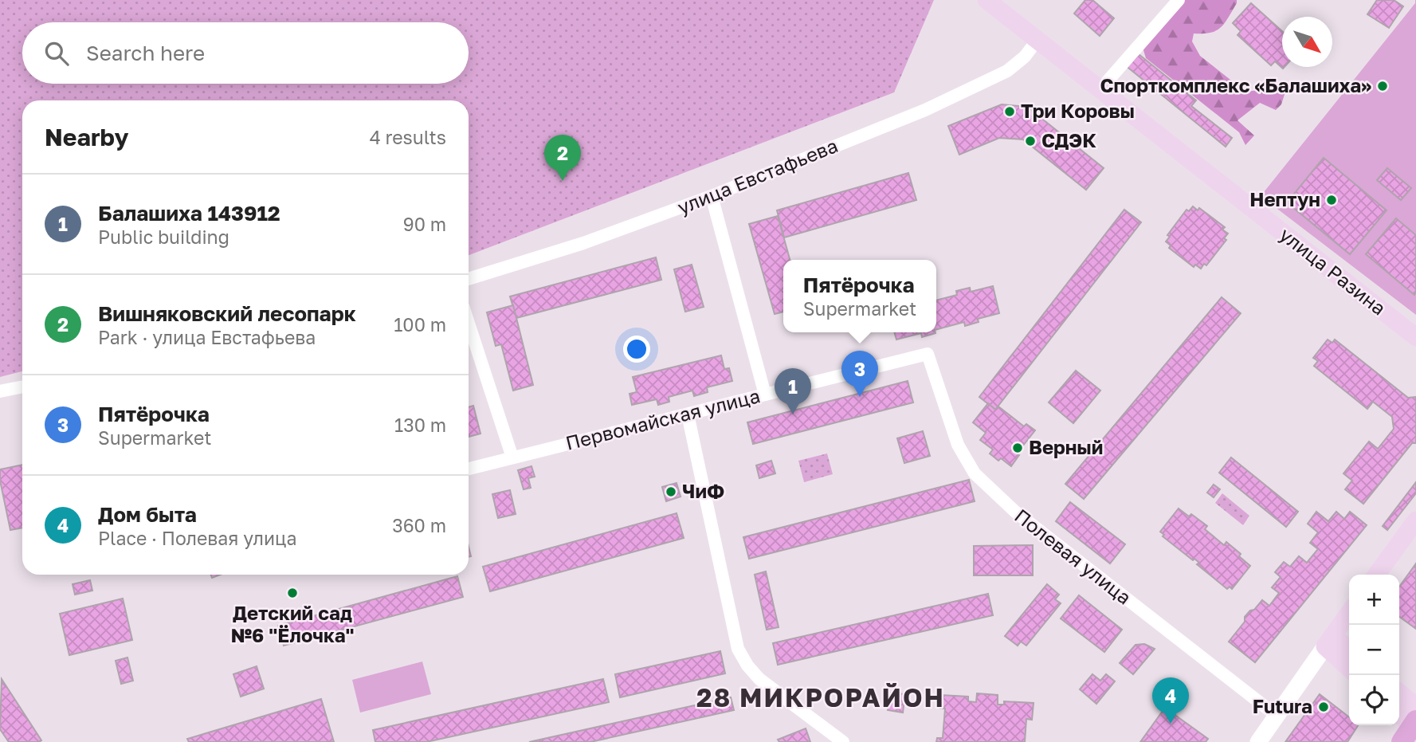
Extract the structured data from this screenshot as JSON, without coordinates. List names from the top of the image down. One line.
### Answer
{"streets":{"main road":["улица Разина"],"street":["улица Евстафьева","Первомайская улица","Полевая улица"]},"crossings":[["улица Евстафьева","улица Разина"],["Первомайская улица","Полевая улица"]],"districts":["28 МИКРОРАЙОН"],"places":["Спорткомплекс «Балашиха»","Три Коровы","СДЭК","Нептун","Верный","ЧиФ","Детский сад №6 \"Ёлочка\"","Futura"],"north":"bottom right","page":{"search":"Search here","heading":["Nearby","4 results"],"pins":["2","3","1","4"],"list":[{"mark":"1","name":"Балашиха 143912","note":"Public building","value":"90 m"},{"mark":"2","name":"Вишняковский лесопарк","note":"Park · улица Евстафьева","value":"100 m"},{"mark":"3","name":"Пятёрочка","note":"Supermarket","value":"130 m"},{"mark":"4","name":"Дом быта","note":"Place · Полевая улица","value":"360 m"}],"popup":["Пятёрочка","Supermarket"],"map_buttons":["+","−"]}}
